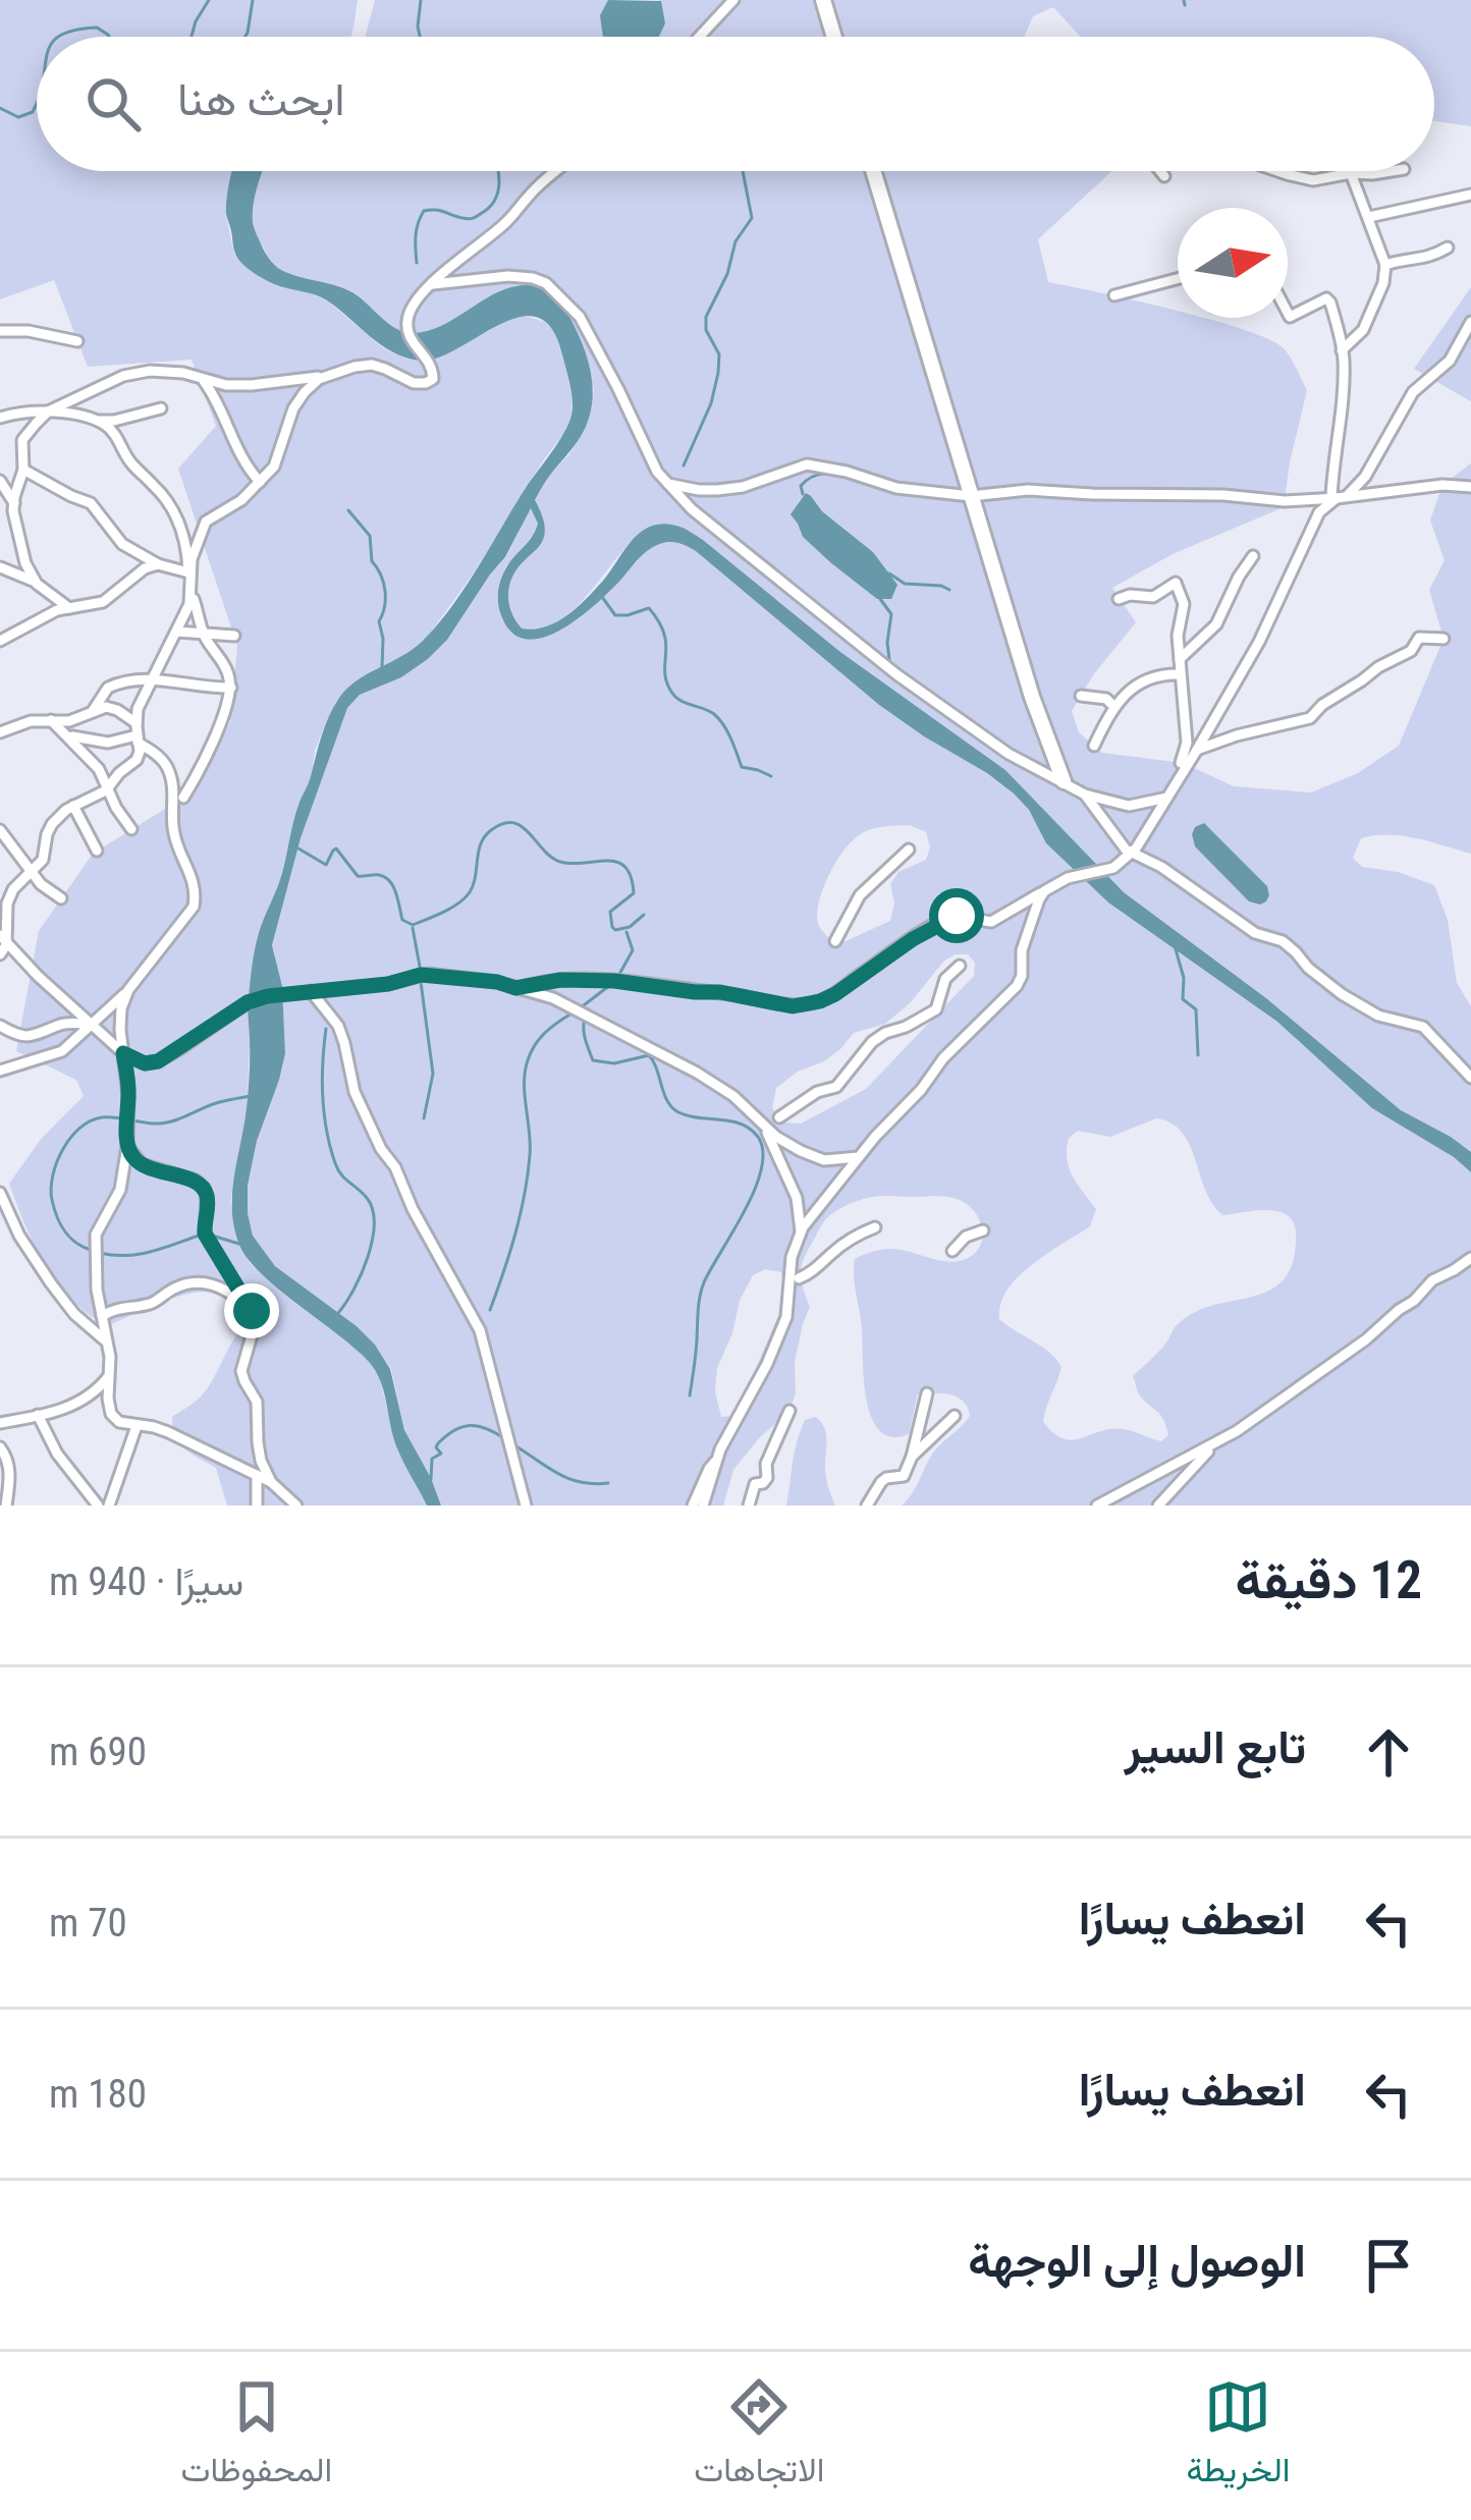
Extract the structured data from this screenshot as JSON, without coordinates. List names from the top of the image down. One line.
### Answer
{"north":"right","page":{"search":"ابحث هنا","heading":["12 دقيقة","سيرًا · 940 m"],"list":[["تابع السير","690 m"],["انعطف يسارًا","70 m"],["انعطف يسارًا","180 m"],"الوصول إلى الوجهة"],"nav":["الخريطة","الاتجاهات","المحفوظات"]}}
